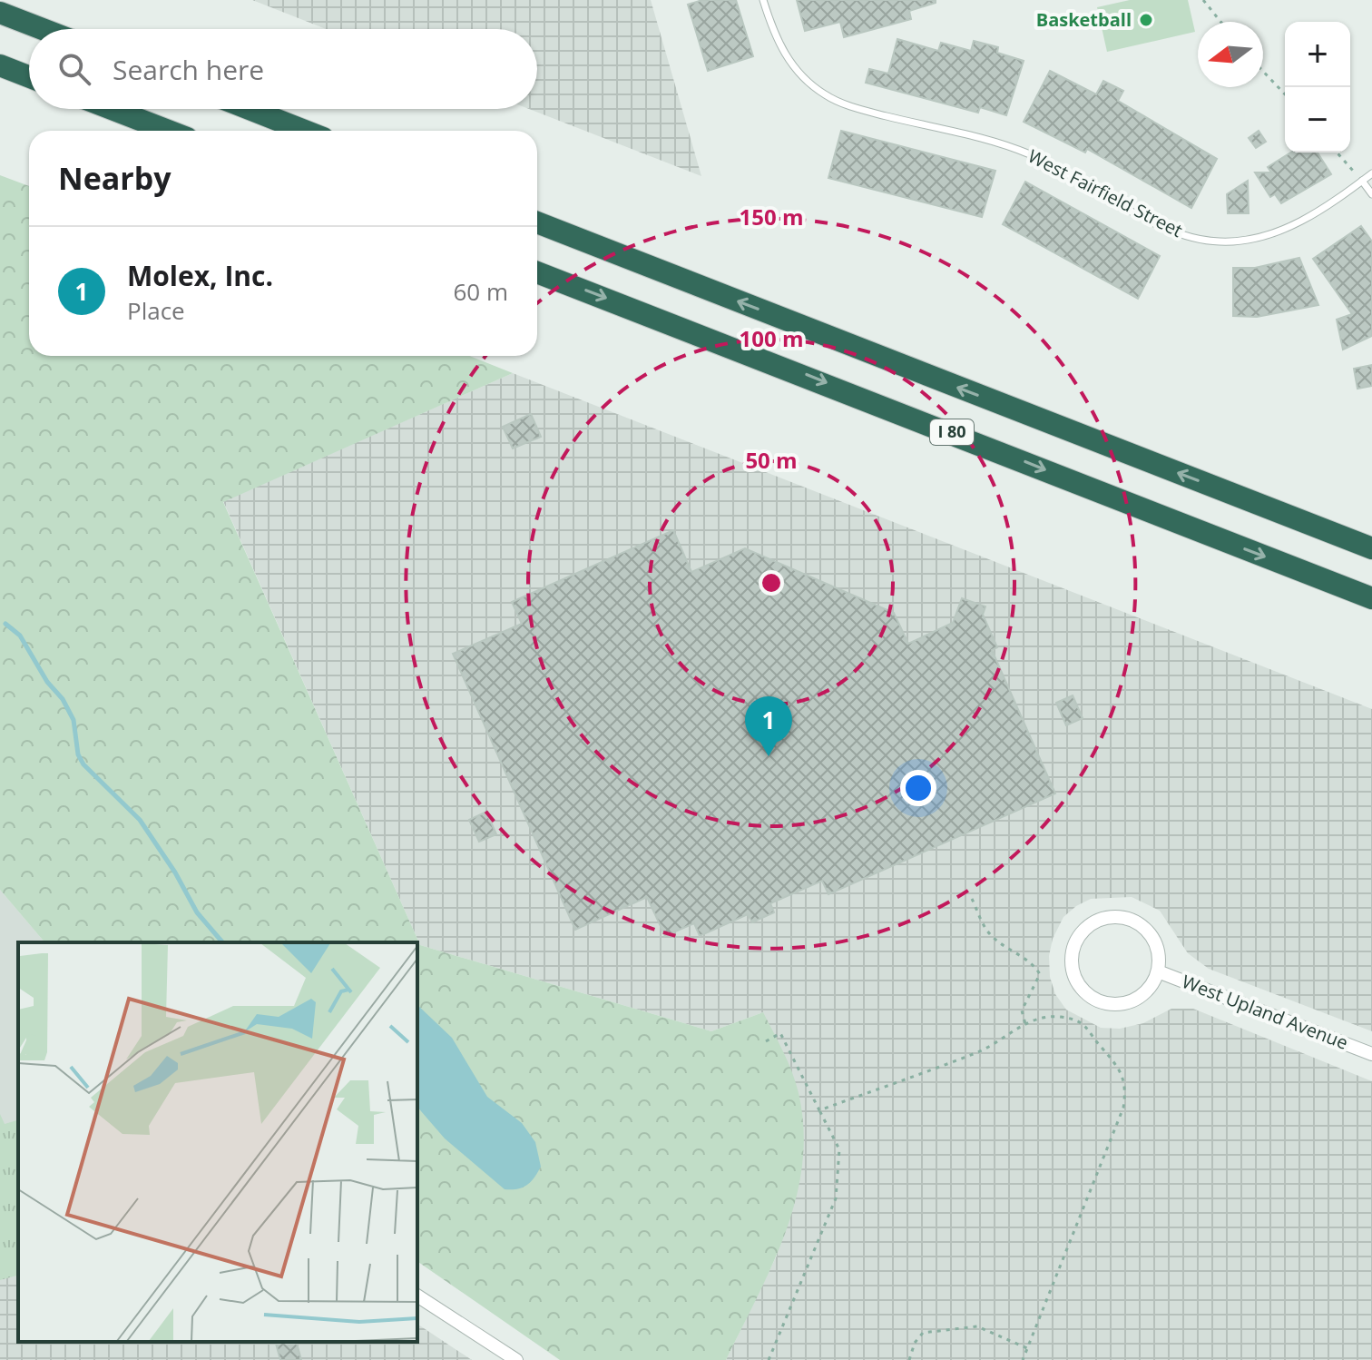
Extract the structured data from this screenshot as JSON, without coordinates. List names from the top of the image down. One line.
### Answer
{"streets":{"highway":["I 80"],"street":["West Upland Avenue"],"lane":["West Fairfield Street"]},"places":["Basketball"],"north":"left","page":{"map_buttons":["+","−"],"search":"Search here","heading":"Nearby","list":[{"mark":"1","name":"Molex, Inc.","note":"Place","value":"60 m"}],"pins":"1"},"rings":["150 m","100 m","50 m"]}
